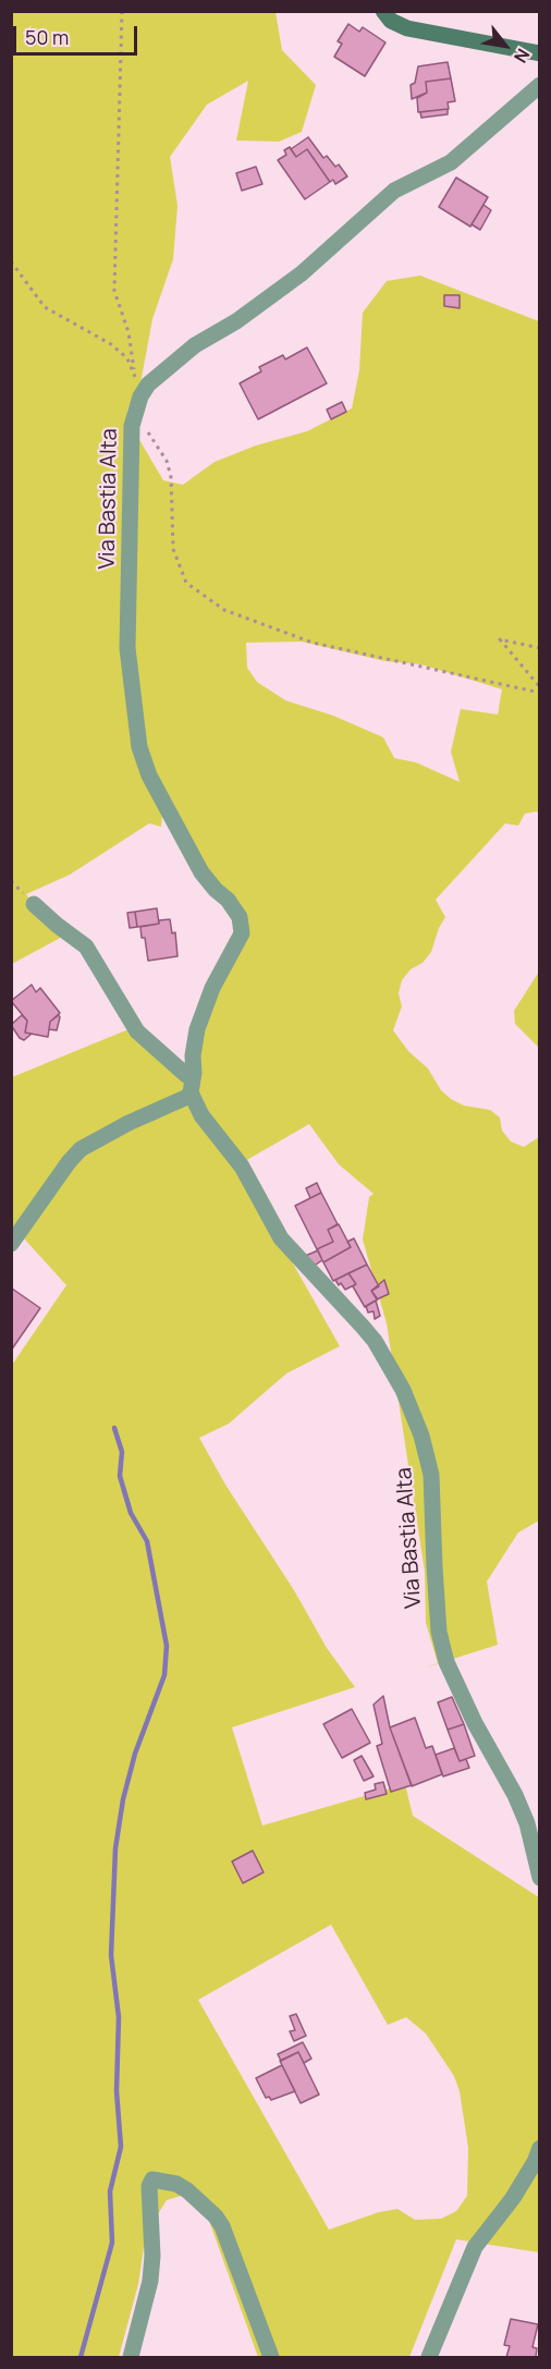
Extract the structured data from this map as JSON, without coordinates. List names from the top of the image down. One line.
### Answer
{"streets":{"street":["Via Bastia Alta"]},"scale_bar":"50 m","north":"bottom right"}
